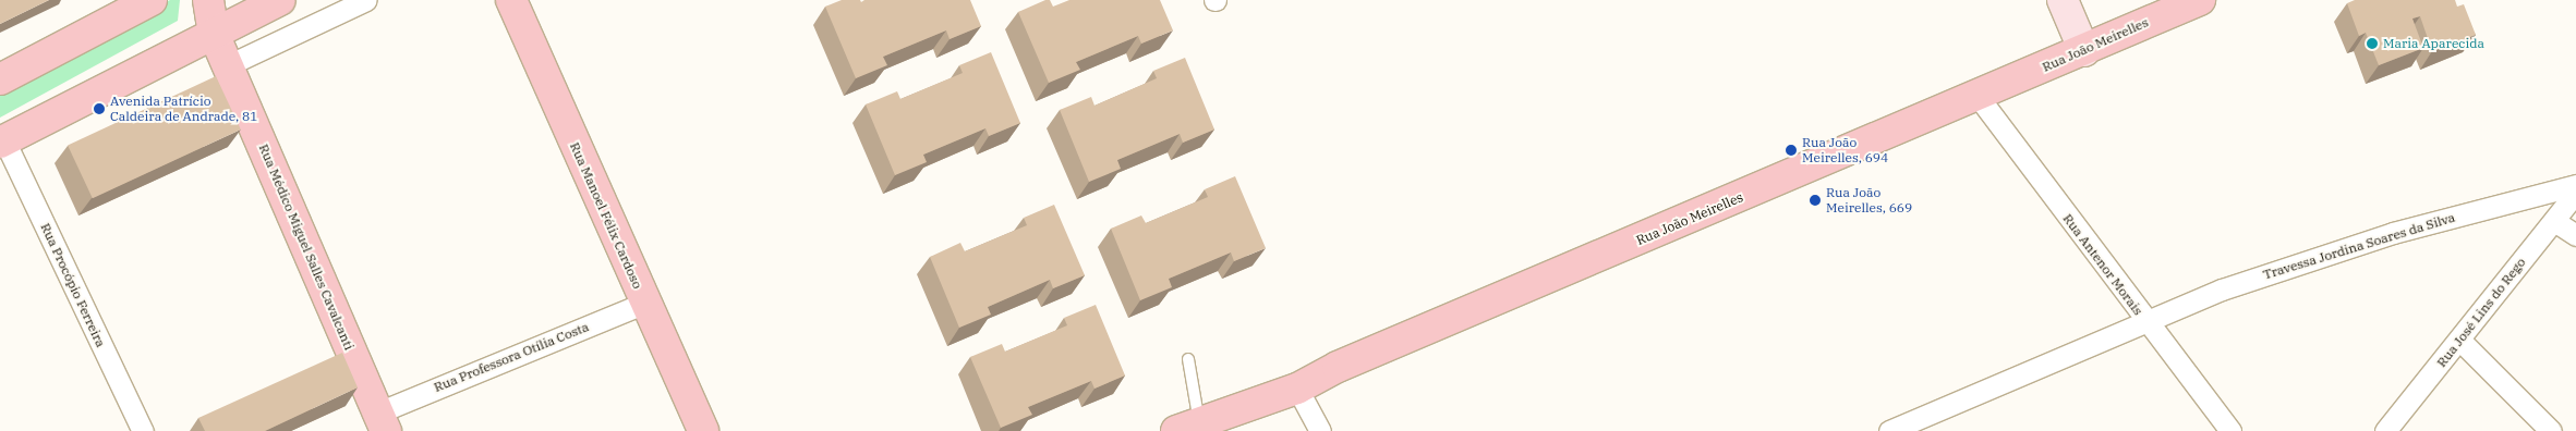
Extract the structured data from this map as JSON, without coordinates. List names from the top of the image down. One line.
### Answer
{"streets":{"main road":["Rua João Meirelles","Rua Manoel Félix Cardoso","Rua Médico Miguel Salles Cavalcanti"],"street":["Travessa Jordina Soares da Silva","Rua Antenor Morais","Rua Procópio Ferreira","Rua José Lins do Rego","Rua Professora Otília Costa"]},"crossings":[["Rua João Meirelles","Rua Antenor Morais"],["Rua Manoel Félix Cardoso","Rua Professora Otília Costa"],["Travessa Jordina Soares da Silva","Rua Antenor Morais"],["Rua Médico Miguel Salles Cavalcanti","Rua Professora Otília Costa"]],"places":["Maria Aparecida","Avenida Patrício Caldeira de Andrade, 81","Rua João Meirelles, 694","Rua João Meirelles, 669"]}
